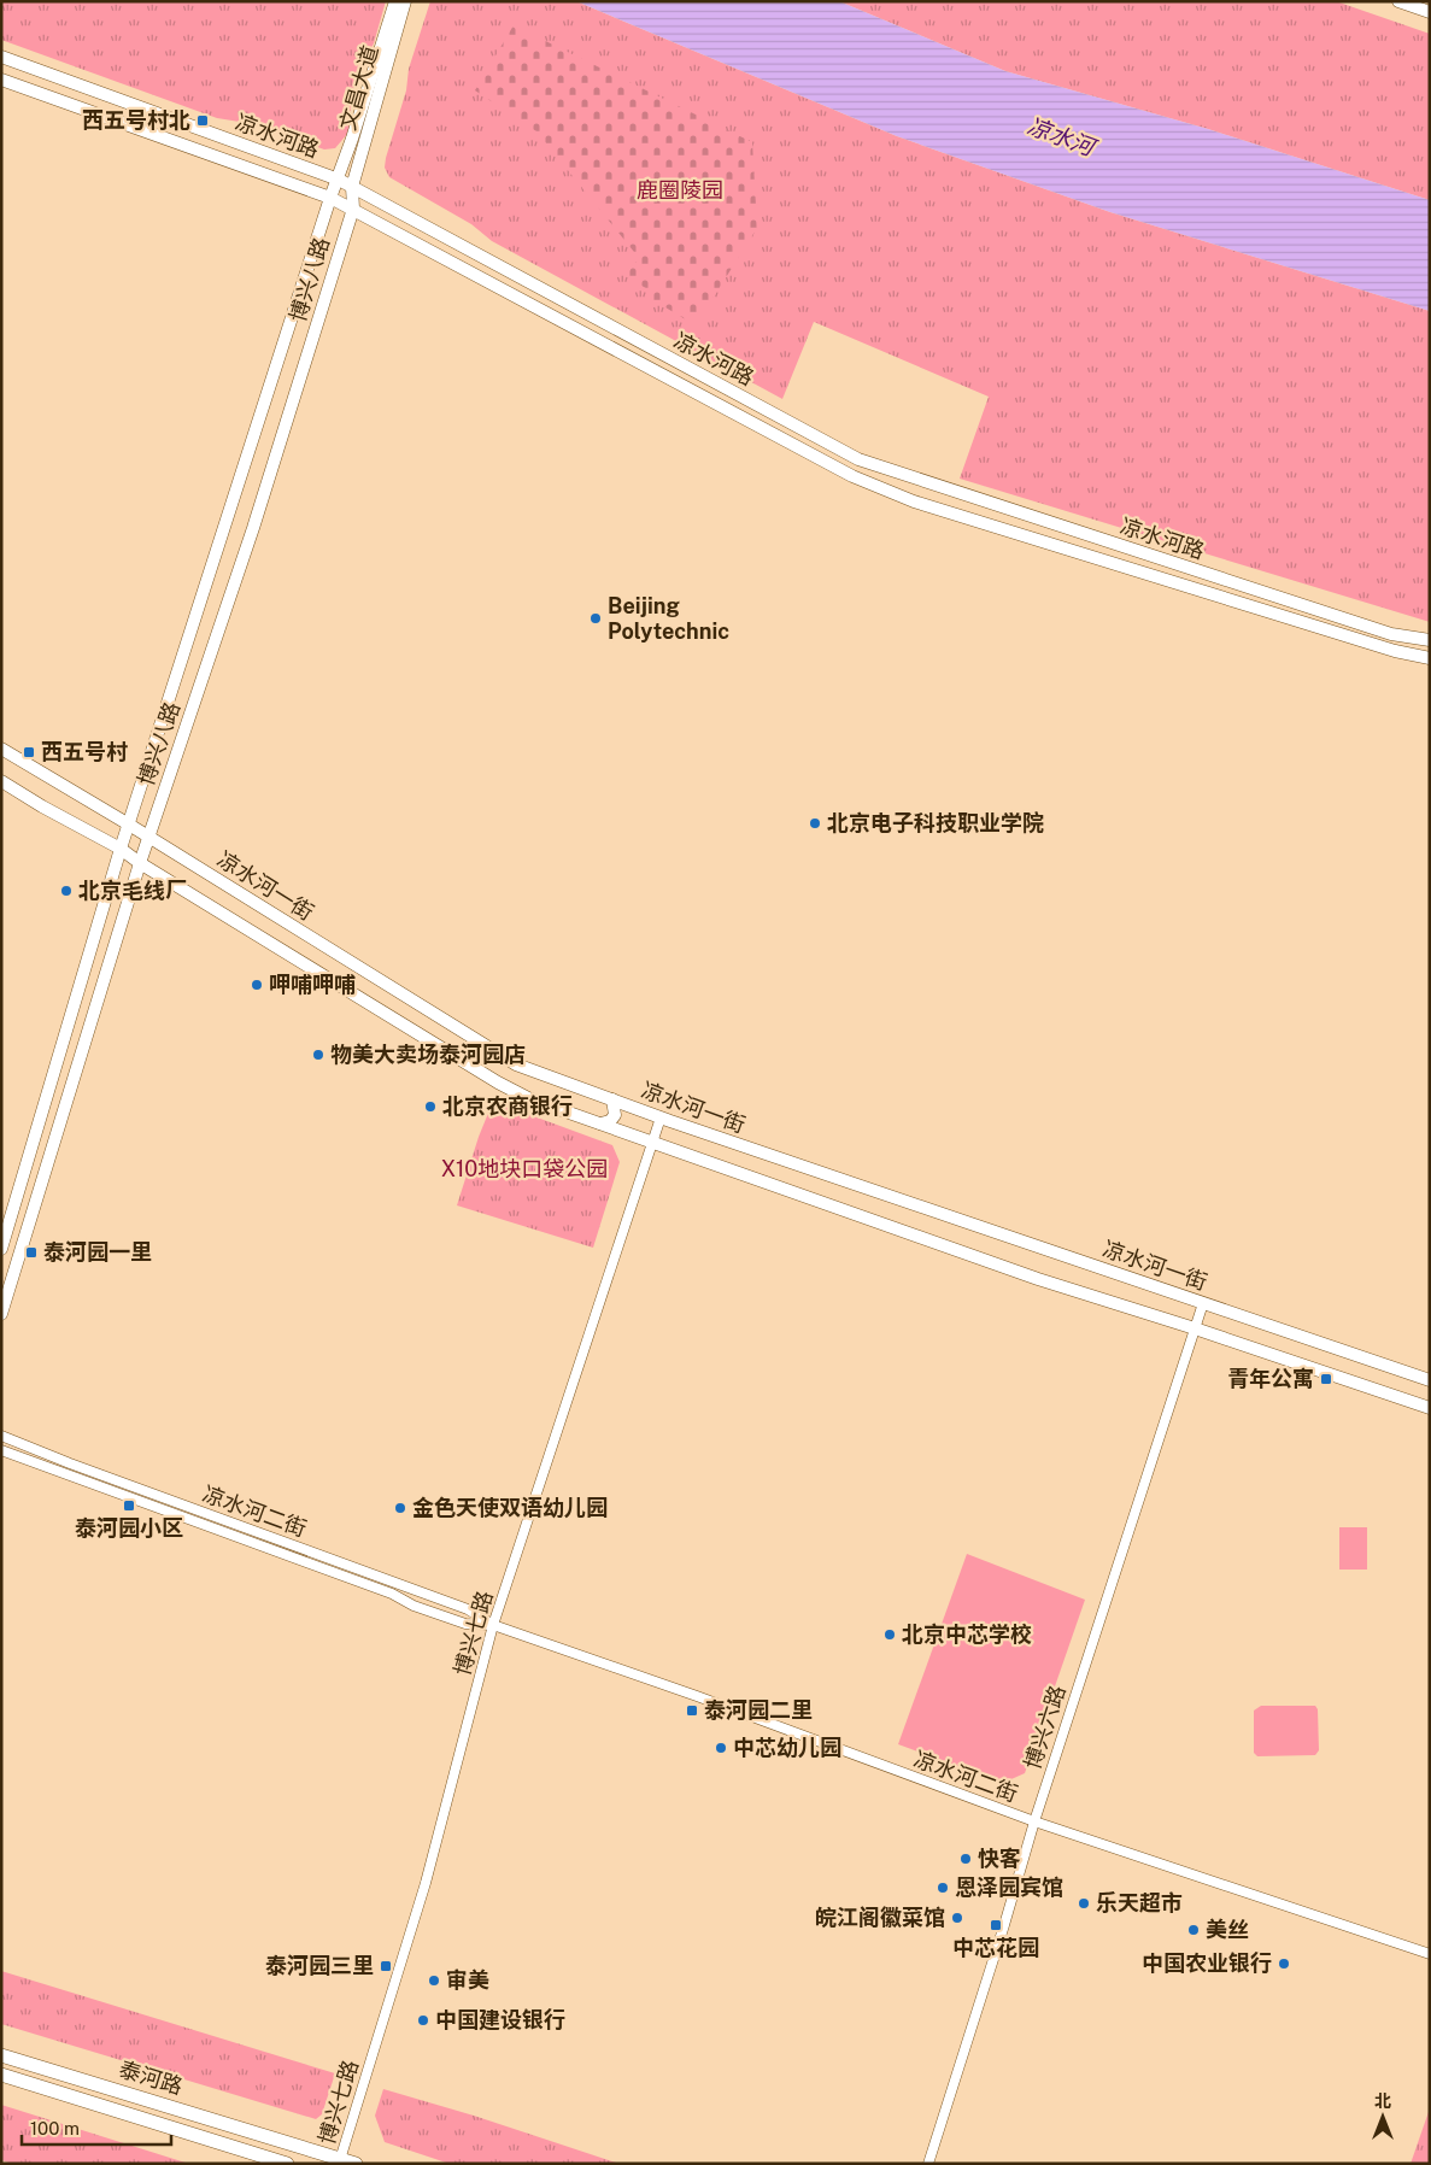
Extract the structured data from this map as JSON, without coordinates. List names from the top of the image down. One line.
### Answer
{"streets":{"main road":["文昌大道","凉水河路","博兴八路","凉水河一街","泰河路"],"street":["凉水河二街","博兴七路","博兴六路"]},"crossings":[["文昌大道","凉水河路"],["文昌大道","博兴八路"],["凉水河路","博兴八路"],["博兴八路","凉水河一街"],["凉水河一街","博兴七路"],["凉水河一街","博兴六路"],["凉水河二街","博兴七路"],["凉水河二街","博兴六路"],["博兴七路","泰河路"]],"water":["凉水河"],"parks":["鹿圈陵园","X10地块口袋公园"],"places":{"transit":["西五号村北","西五号村","泰河园一里","青年公寓","泰河园小区","泰河园二里","中芯花园","泰河园三里"],"other":["Beijing Polytechnic","北京电子科技职业学院","北京毛线厂","呷哺呷哺","物美大卖场泰河园店","北京农商银行","金色天使双语幼儿园","北京中芯学校","中芯幼儿园","快客","恩泽园宾馆","乐天超市","皖江阁徽菜馆","美丝","中国农业银行","审美","中国建设银行"]},"scale_bar":"100 m","north":"top"}
